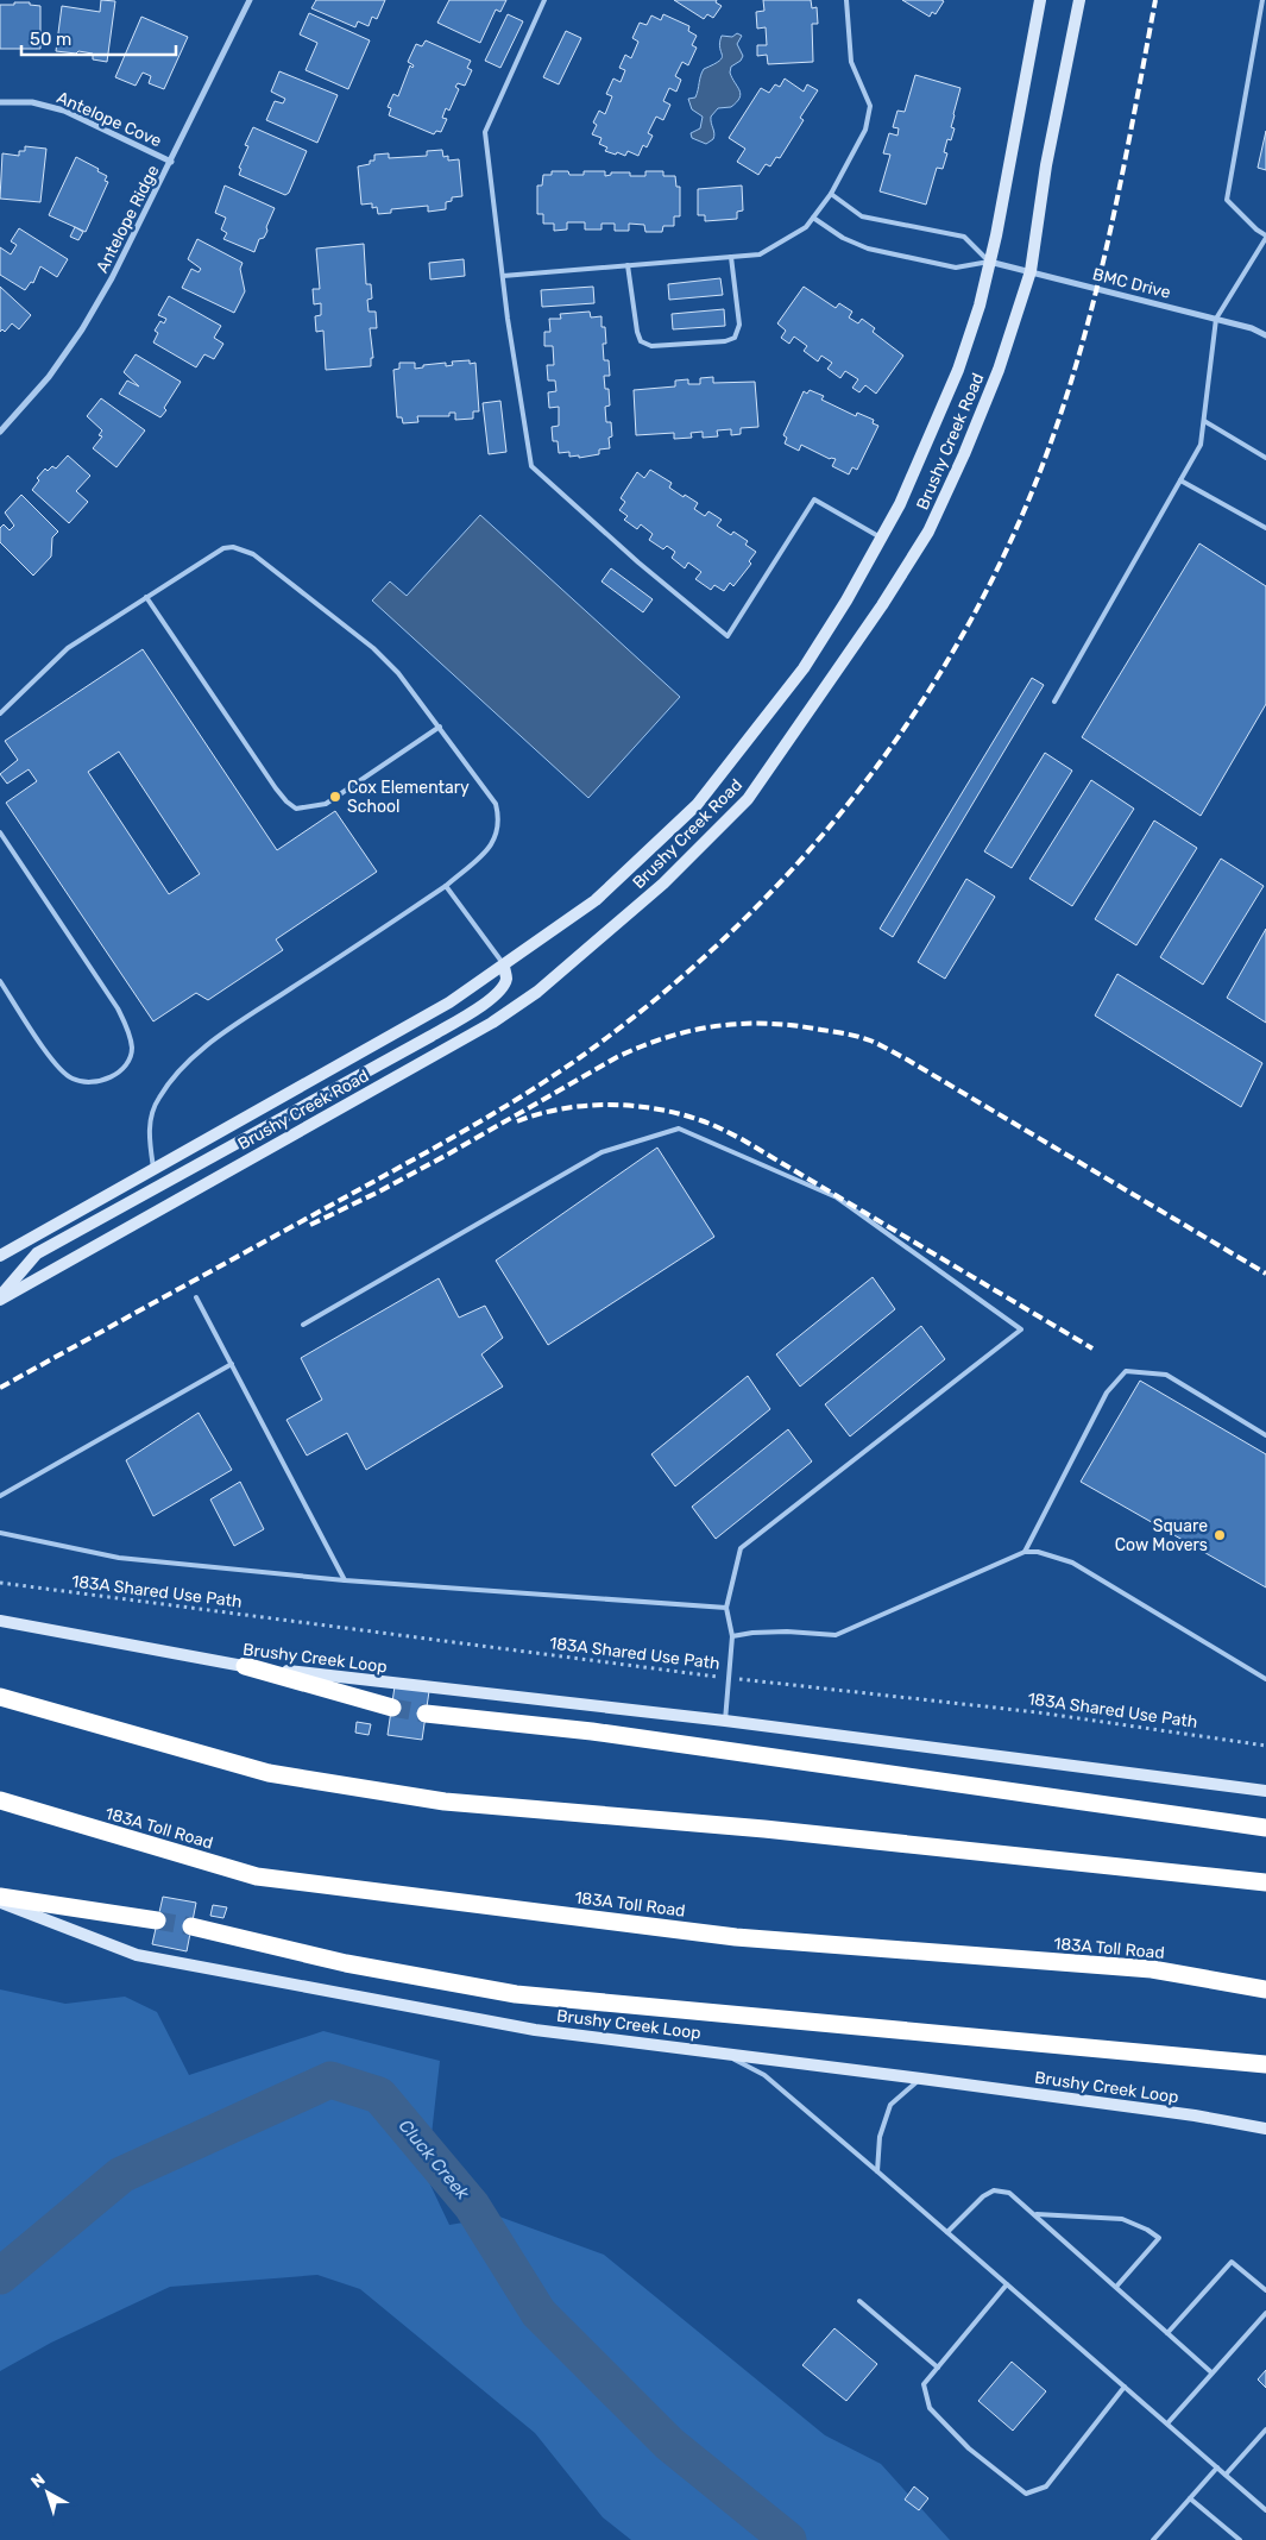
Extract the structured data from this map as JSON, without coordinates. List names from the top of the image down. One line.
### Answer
{"streets":{"highway":["183A Toll Road"],"main road":["Brushy Creek Road","Brushy Creek Loop"],"street":["Antelope Cove","Antelope Ridge","BMC Drive"],"path":["183A Shared Use Path"]},"crossings":[["Antelope Cove","Antelope Ridge"],["BMC Drive","Brushy Creek Road"]],"water":["Cluck Creek"],"places":["Cox Elementary School","Square Cow Movers"],"scale_bar":"50 m","north":"top left"}
